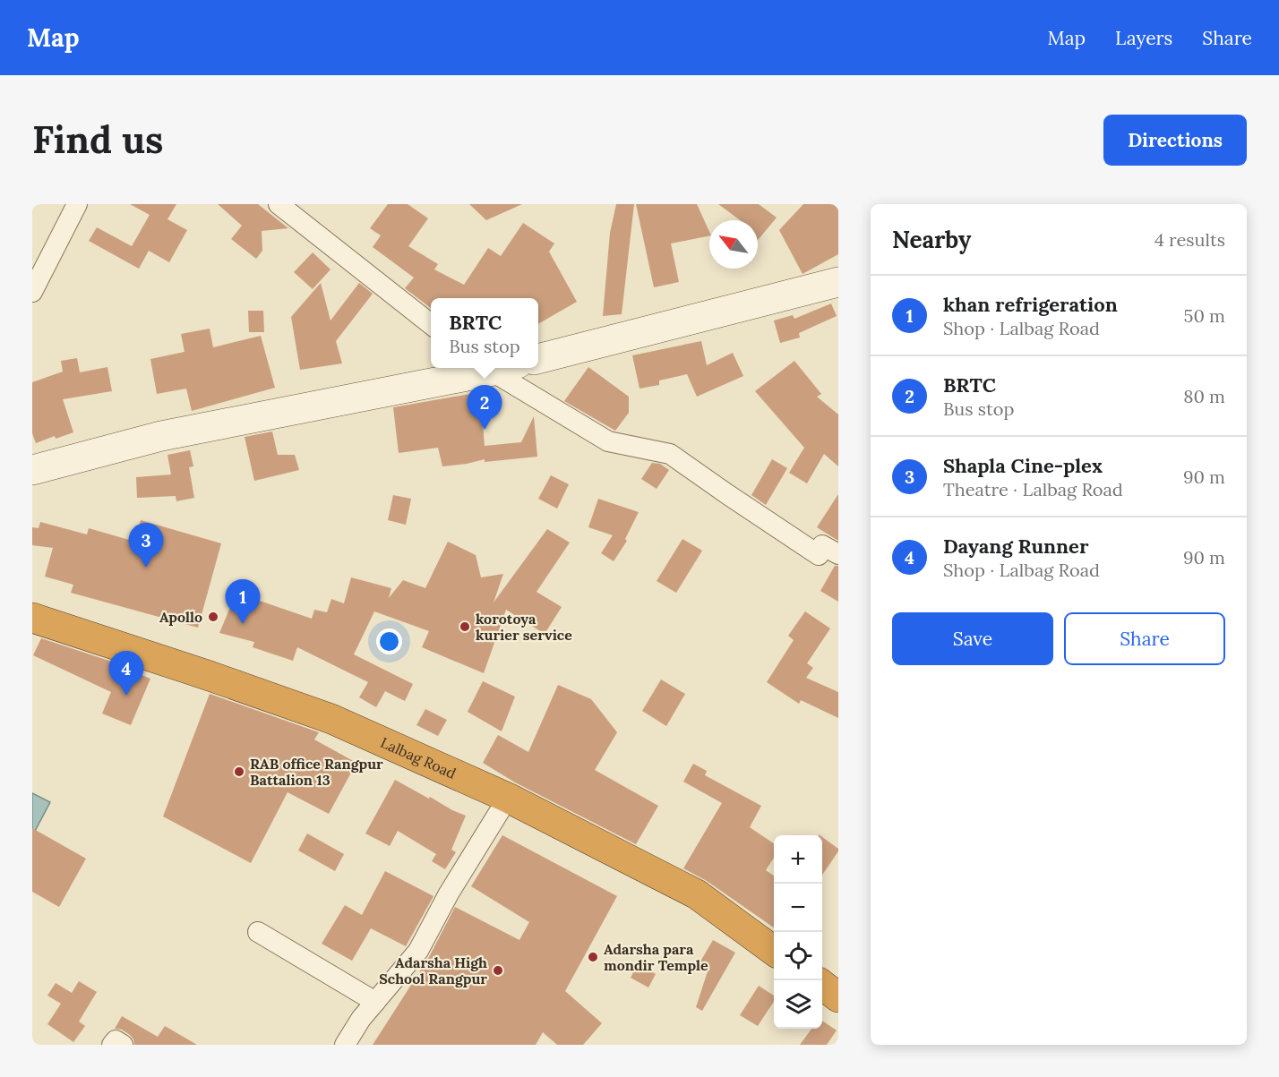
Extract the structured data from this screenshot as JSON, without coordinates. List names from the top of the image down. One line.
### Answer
{"streets":{"highway":["Lalbag Road"]},"places":["Apollo","korotoya kurier service","RAB office Rangpur Battalion 13","Adarsha para mondir Temple","Adarsha High School Rangpur"],"north":"top left","page":{"header":"Map","nav":["Map","Layers","Share"],"buttons":["Directions",["Save","Share"]],"title":"Find us","heading":["Nearby","4 results"],"list":[{"mark":"1","name":"khan refrigeration","note":"Shop · Lalbag Road","value":"50 m"},{"mark":"2","name":"BRTC","note":"Bus stop","value":"80 m"},{"mark":"3","name":"Shapla Cine-plex","note":"Theatre · Lalbag Road","value":"90 m"},{"mark":"4","name":"Dayang Runner","note":"Shop · Lalbag Road","value":"90 m"}],"popup":["BRTC","Bus stop"],"pins":["2","3","1","4"],"map_buttons":["+","−"]}}
